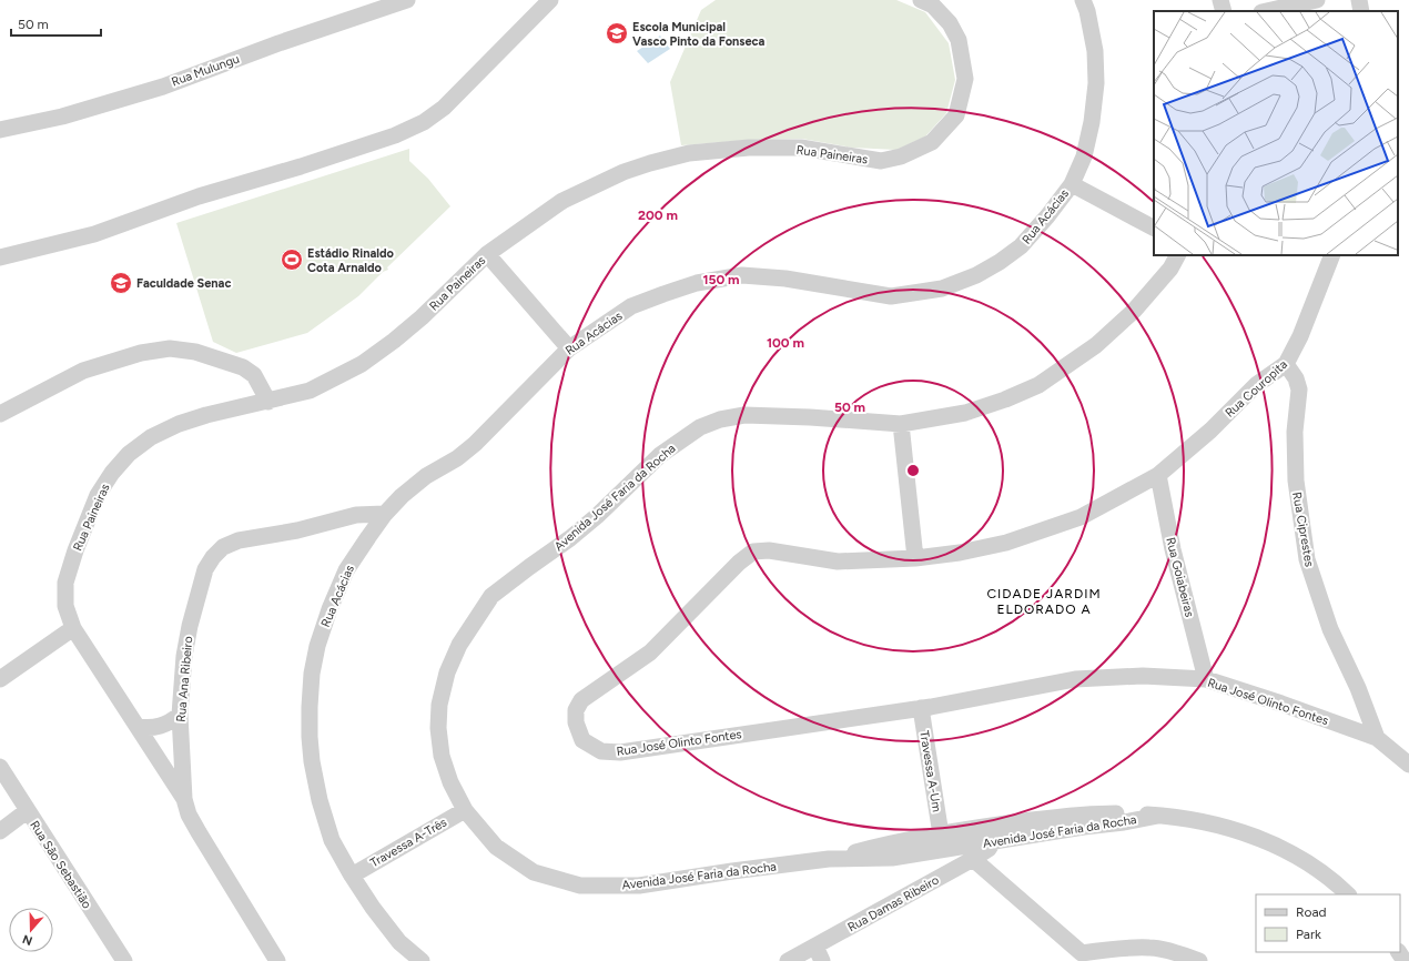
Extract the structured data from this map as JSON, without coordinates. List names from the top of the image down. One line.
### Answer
{"streets":{"street":["Rua Mulungu","Rua Paineiras","Rua Acácias","Rua Couropita","Avenida José Faria da Rocha","Rua Ciprestes","Rua Goiabeiras","Rua Ana Ribeiro","Rua José Olinto Fontes","Travessa A-Um","Travessa A-Três","Rua São Sebastião","Rua Damas Ribeiro"]},"crossings":[["Rua Paineiras","Rua Ana Ribeiro"],["Rua Acácias","Rua Ana Ribeiro"],["Rua Acácias","Travessa A-Três"],["Rua Couropita","Rua Ciprestes"],["Rua Couropita","Rua Goiabeiras"],["Rua Couropita","Rua José Olinto Fontes"],["Avenida José Faria da Rocha","Travessa A-Um"],["Avenida José Faria da Rocha","Travessa A-Três"],["Avenida José Faria da Rocha","Rua Damas Ribeiro"],["Rua Ciprestes","Rua José Olinto Fontes"],["Rua Goiabeiras","Rua José Olinto Fontes"],["Rua José Olinto Fontes","Travessa A-Um"]],"districts":["CIDADE JARDIM ELDORADO A"],"places":{"school or university":["Escola Municipal Vasco Pinto da Fonseca","Faculdade Senac"],"sports":["Estádio Rinaldo Cota Arnaldo"]},"legend":["Road","Park"],"scale_bar":"50 m","north":"bottom","rings":["200 m","150 m","100 m","50 m"]}
